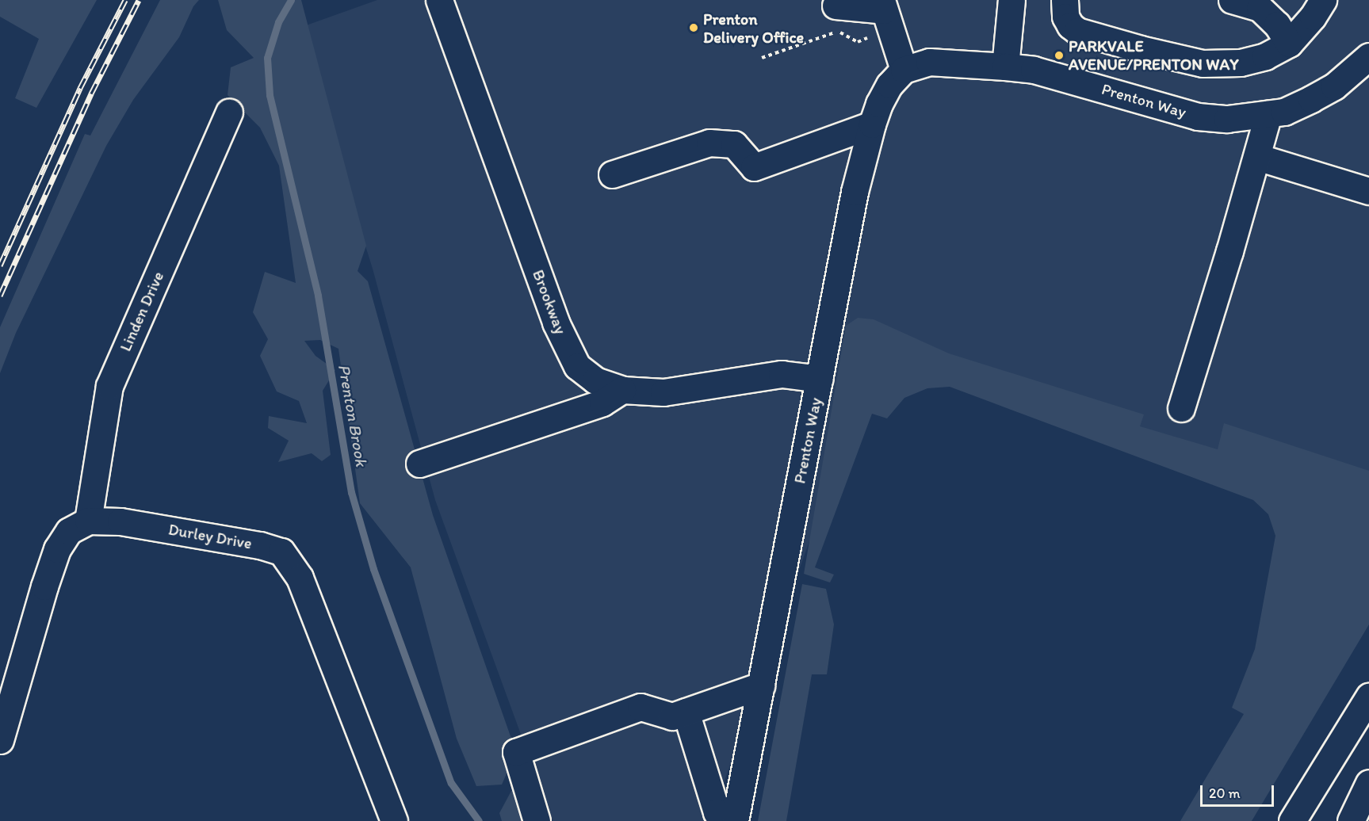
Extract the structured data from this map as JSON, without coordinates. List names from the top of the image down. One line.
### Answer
{"streets":{"main road":["Prenton Way","Brookway","Linden Drive","Durley Drive"]},"crossings":[["Prenton Way","Brookway"],["Linden Drive","Durley Drive"]],"water":["Prenton Brook"],"places":["Prenton Delivery Office","PARKVALE AVENUE/PRENTON WAY"],"scale_bar":"20 m"}
